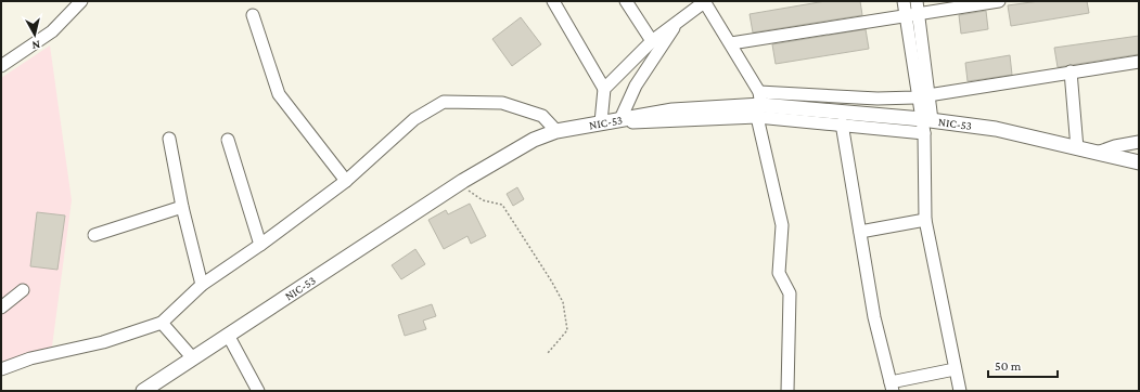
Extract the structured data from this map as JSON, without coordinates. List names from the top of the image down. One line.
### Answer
{"streets":{"main road":["NIC-53"]},"scale_bar":"50 m","north":"bottom"}
